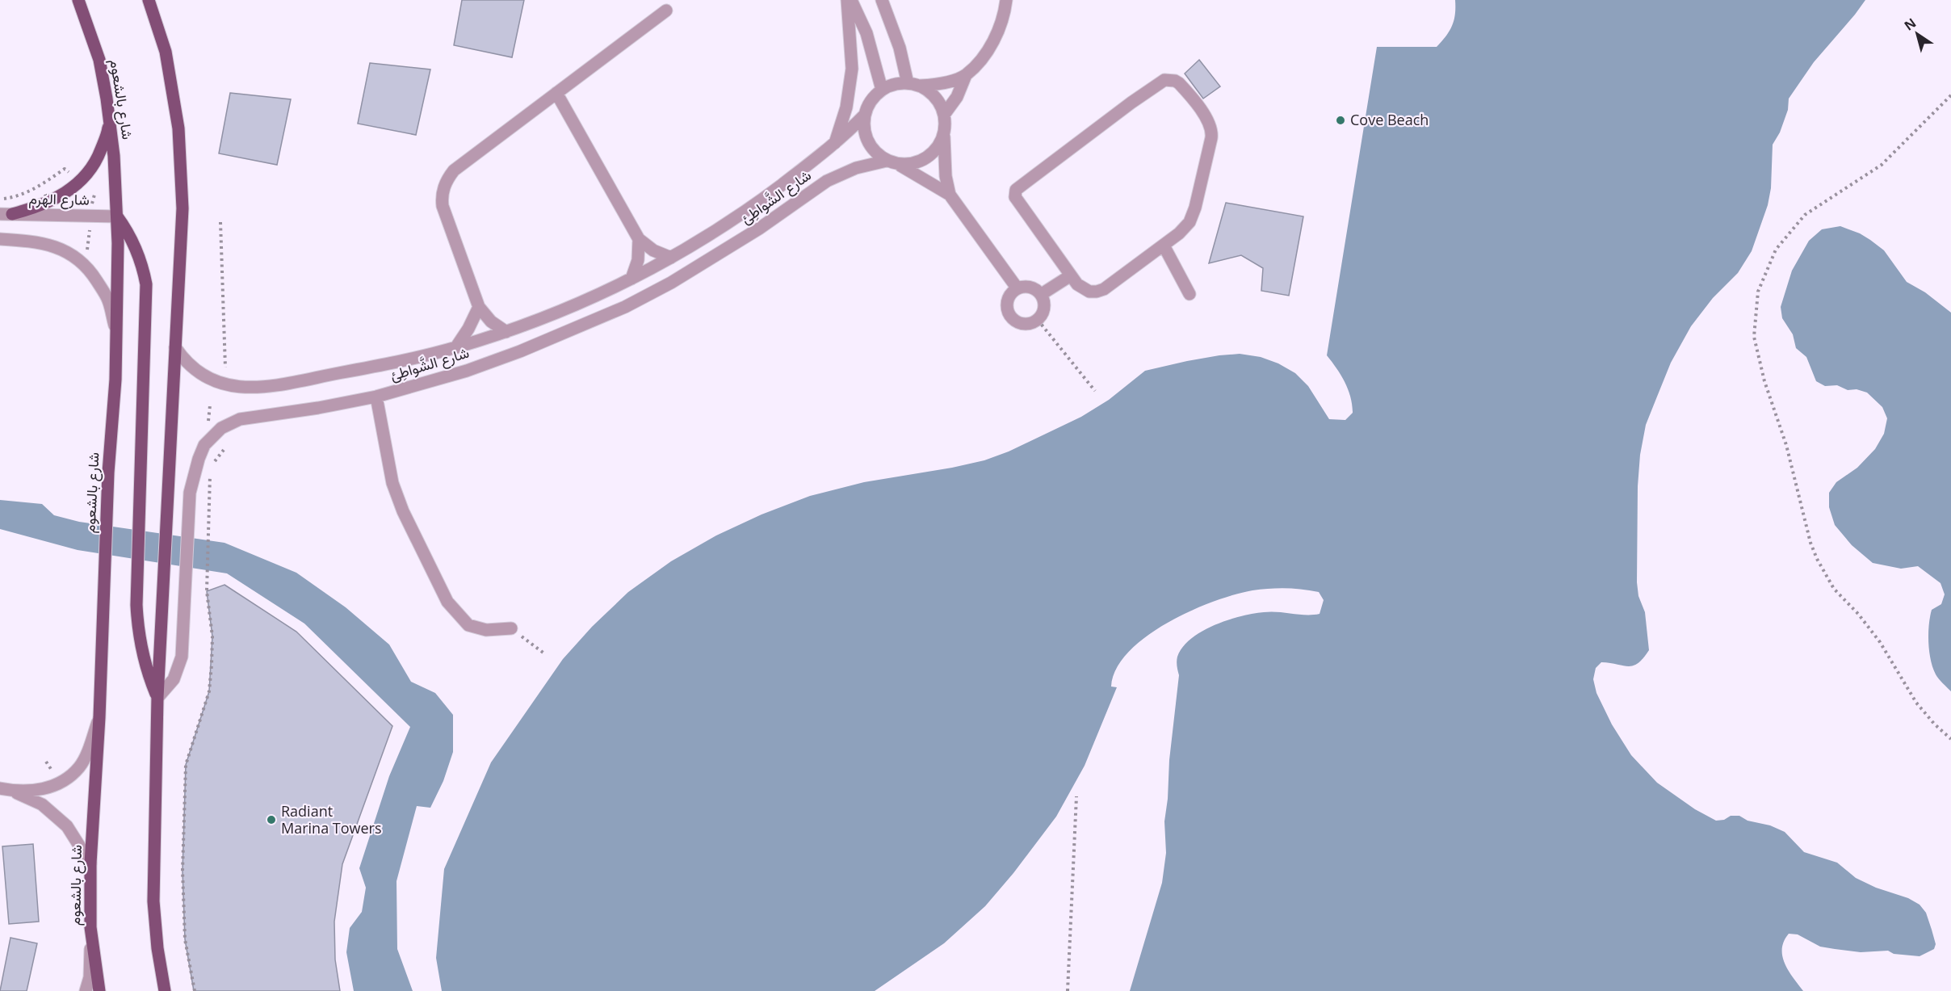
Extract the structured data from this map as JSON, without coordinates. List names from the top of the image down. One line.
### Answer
{"streets":{"main road":["شارع بالشعوم"],"street":["شارع الشَّواطِئ","شارع الهَرم"]},"crossings":[["شارع بالشعوم","شارع الهَرم"]],"places":["Cove Beach","Radiant Marina Towers"],"north":"top left"}
